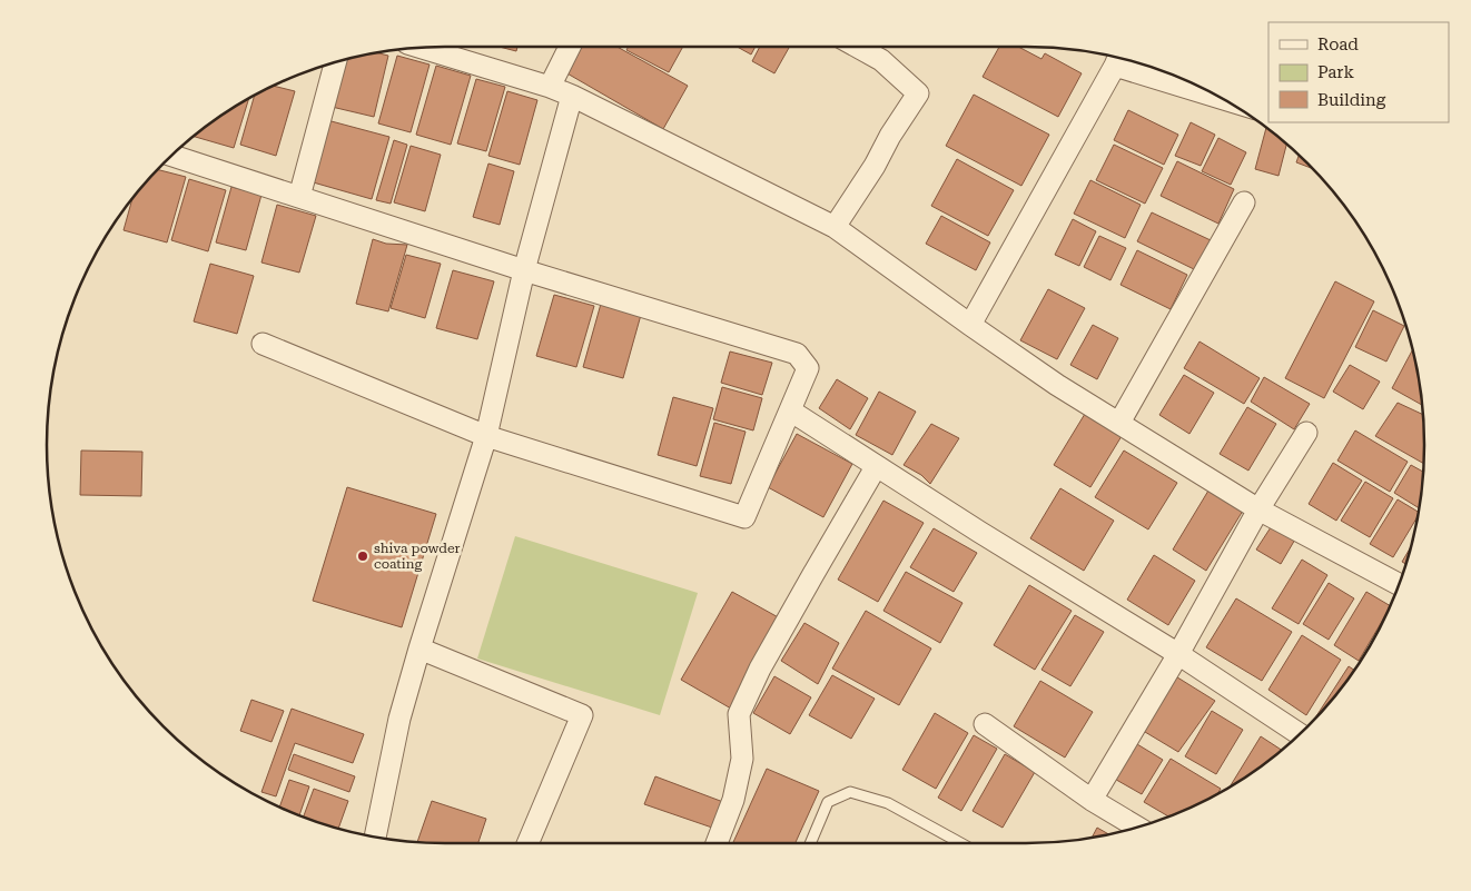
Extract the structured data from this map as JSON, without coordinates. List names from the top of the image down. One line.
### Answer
{"places":["shiva powder coating"],"legend":["Road","Park","Building"]}
